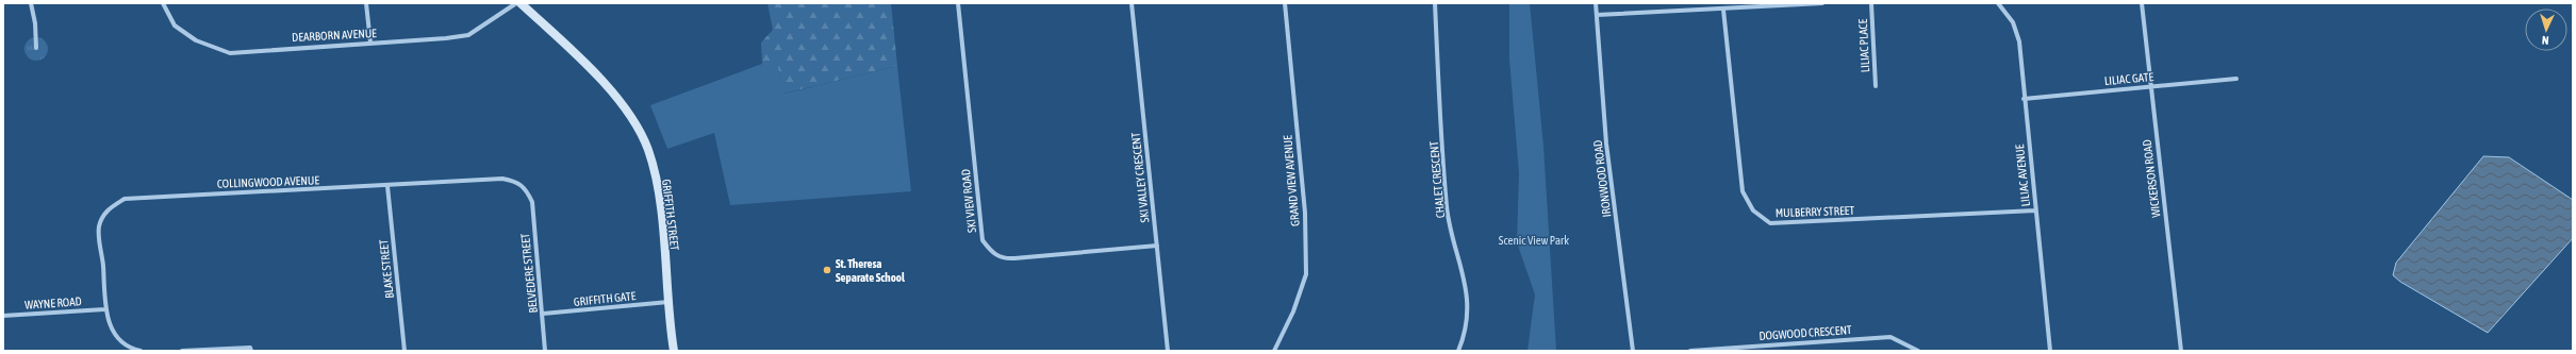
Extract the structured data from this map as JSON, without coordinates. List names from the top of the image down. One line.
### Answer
{"streets":{"street":["DEARBORN AVENUE","LILIAC PLACE","LILIAC GATE","LILIAC AVENUE","SKI VALLEY CRESCENT","IRONWOOD ROAD","WICKERSON ROAD","CHALET CRESCENT","GRAND VIEW AVENUE","COLLINGWOOD AVENUE","SKI VIEW ROAD","MULBERRY STREET","GRIFFITH STREET","BLAKE STREET","BELVEDERE STREET","GRIFFITH GATE","WAYNE ROAD","DOGWOOD CRESCENT"]},"crossings":[["LILIAC GATE","LILIAC AVENUE"],["LILIAC GATE","WICKERSON ROAD"],["LILIAC AVENUE","MULBERRY STREET"],["SKI VALLEY CRESCENT","SKI VIEW ROAD"],["COLLINGWOOD AVENUE","BLAKE STREET"],["COLLINGWOOD AVENUE","BELVEDERE STREET"],["COLLINGWOOD AVENUE","WAYNE ROAD"],["GRIFFITH STREET","GRIFFITH GATE"],["BELVEDERE STREET","GRIFFITH GATE"]],"parks":["Scenic View Park"],"places":["St. Theresa Separate School"],"north":"bottom"}
